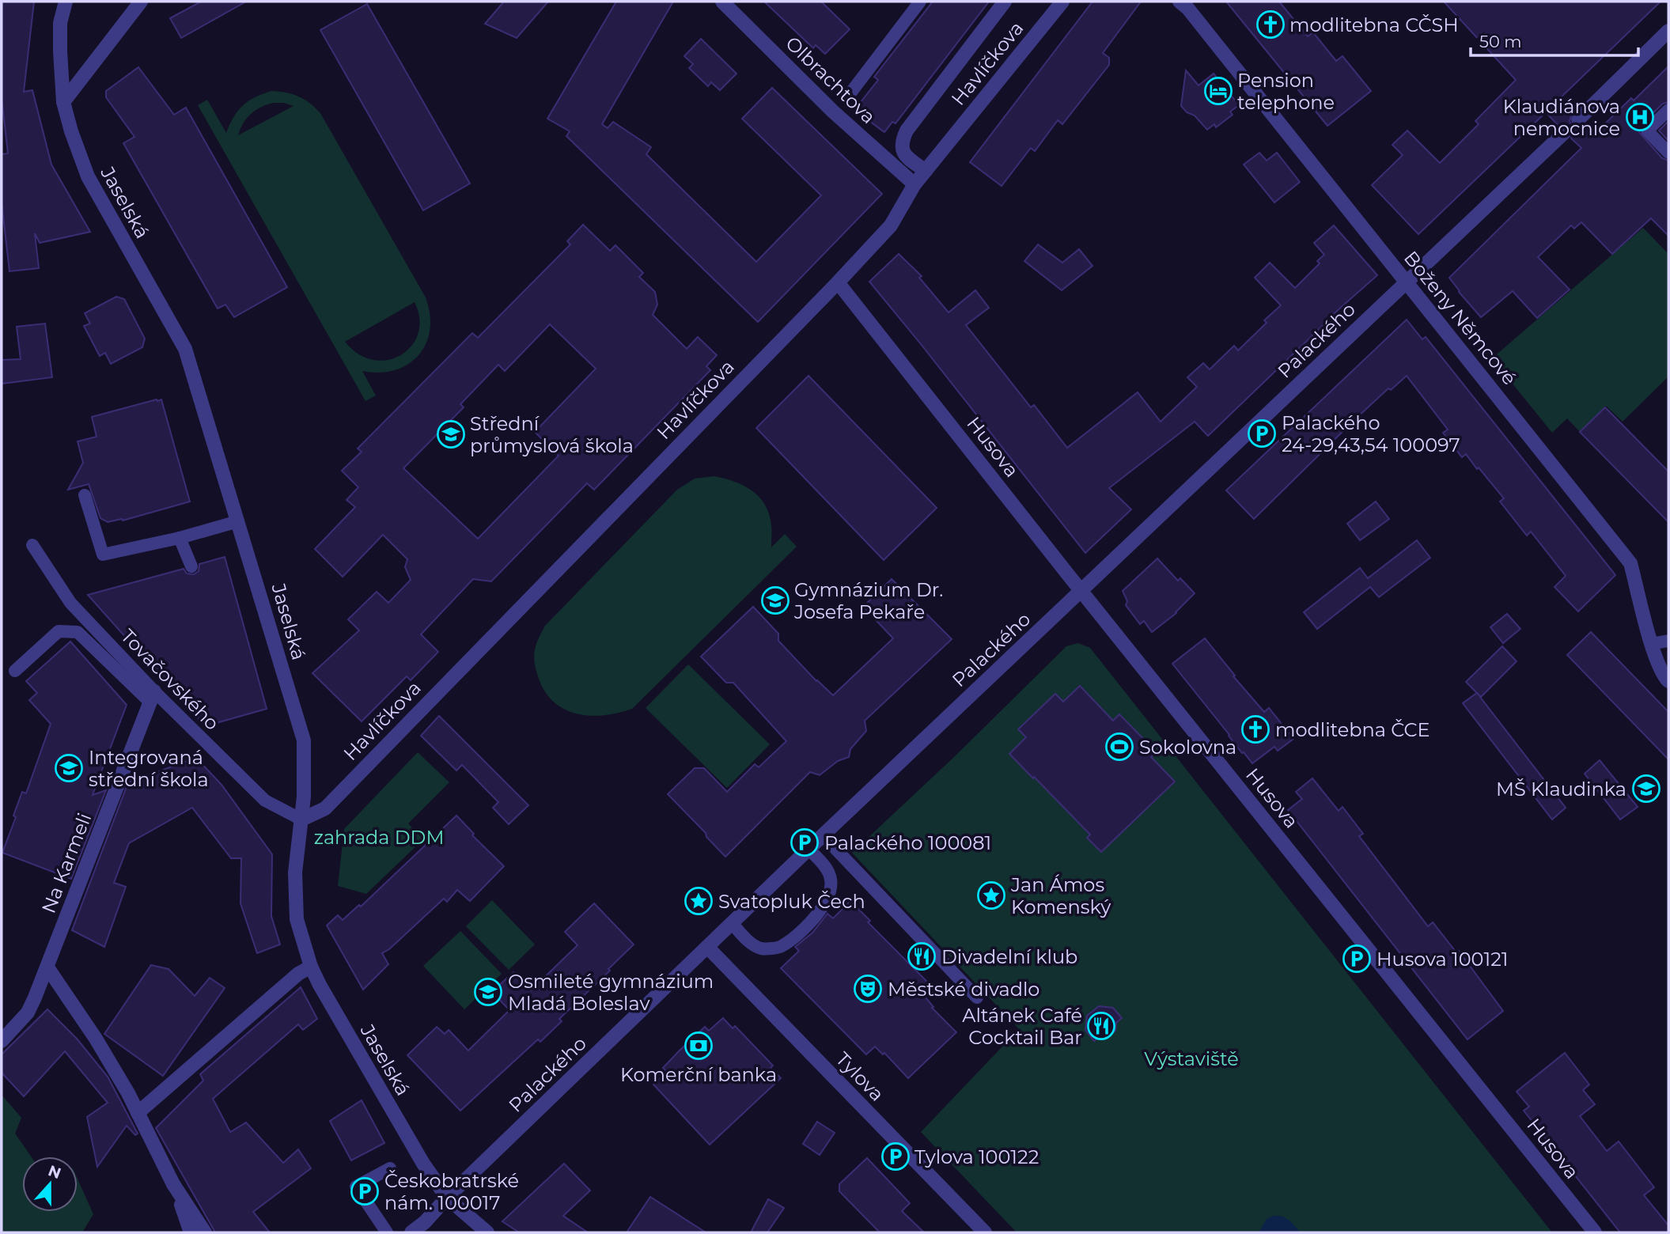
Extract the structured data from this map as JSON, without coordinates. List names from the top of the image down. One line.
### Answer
{"streets":{"street":["Havlíčkova","Olbrachtova","Jaselská","Boženy Němcové","Palackého","Husova","Na Karmeli","Tylova"],"lane":["Tovačovského"]},"crossings":[["Havlíčkova","Olbrachtova"],["Havlíčkova","Jaselská"],["Havlíčkova","Husova"],["Havlíčkova","Tovačovského"],["Jaselská","Palackého"],["Jaselská","Tovačovského"],["Boženy Němcové","Palackého"],["Palackého","Husova"],["Palackého","Tylova"],["Tovačovského","Na Karmeli"]],"parks":["zahrada DDM","Výstaviště"],"places":{"church":["modlitebna CČSH","modlitebna ČCE"],"hotel":["Pension telephone"],"hospital":["Klaudiánova nemocnice"],"parking":["Palackého 24-29,43,54 100097","Palackého 100081","Husova 100121","Tylova 100122","Českobratrské nám. 100017"],"school or university":["Střední průmyslová škola","Gymnázium Dr. Josefa Pekaře","Integrovaná střední škola","MŠ Klaudinka","Osmileté gymnázium Mladá Boleslav"],"sports":["Sokolovna"],"place":["Jan Ámos Komenský","Svatopluk Čech"],"restaurant":["Divadelní klub","Altánek Café Cocktail Bar"],"theatre":["Městské divadlo"],"bank":["Komerční banka"]},"scale_bar":"50 m","north":"top"}
